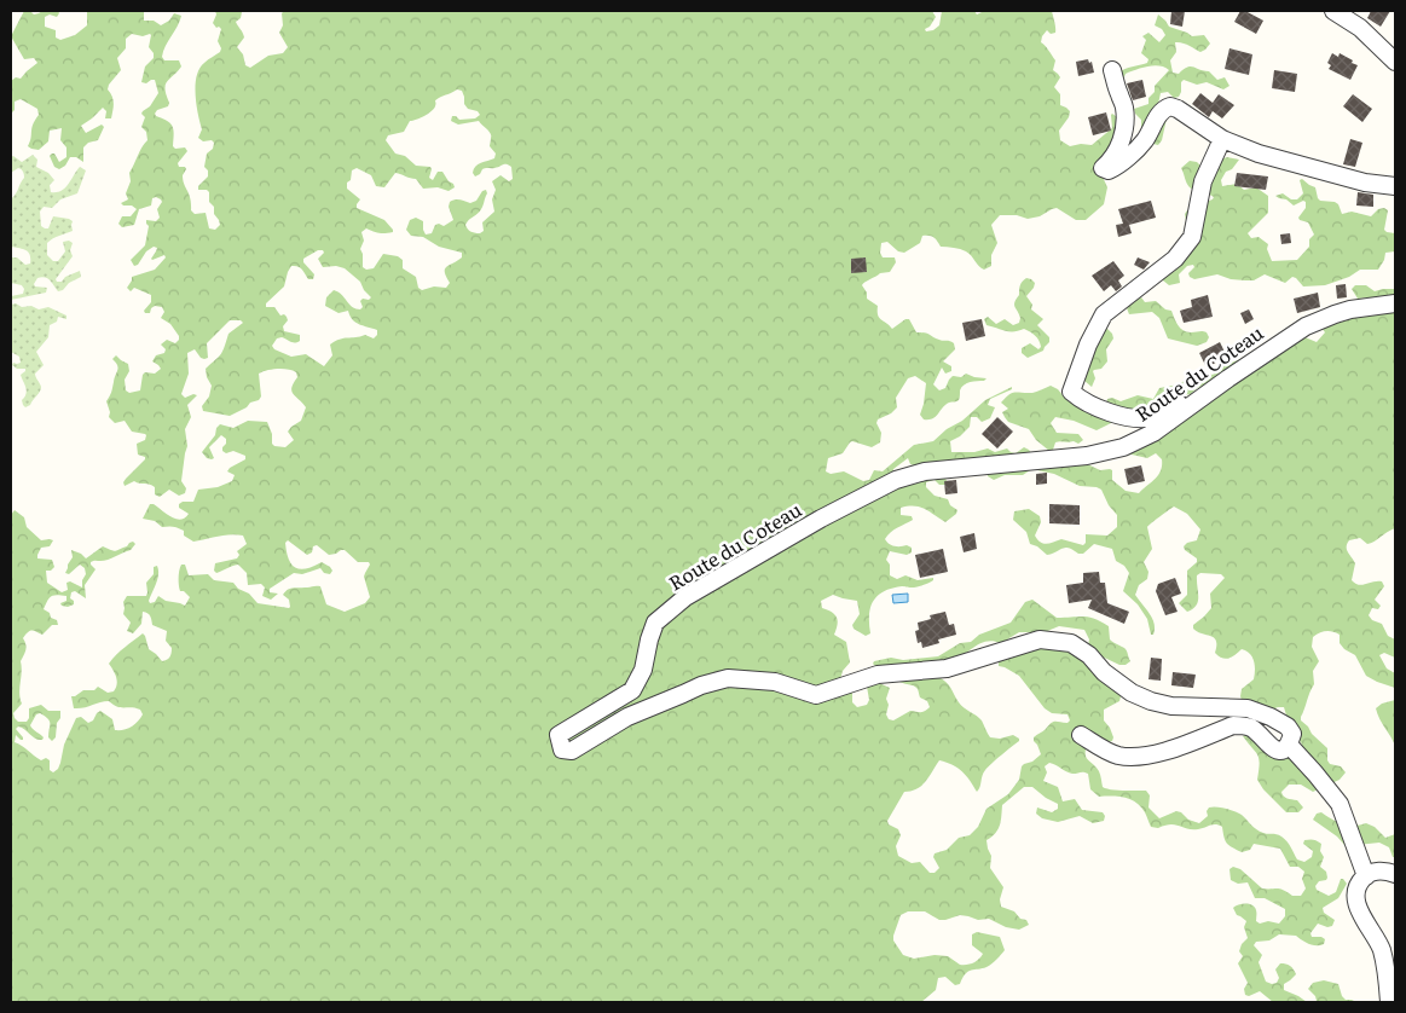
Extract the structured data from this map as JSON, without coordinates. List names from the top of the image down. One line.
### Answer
{"streets":{"street":["Route du Coteau"]}}
